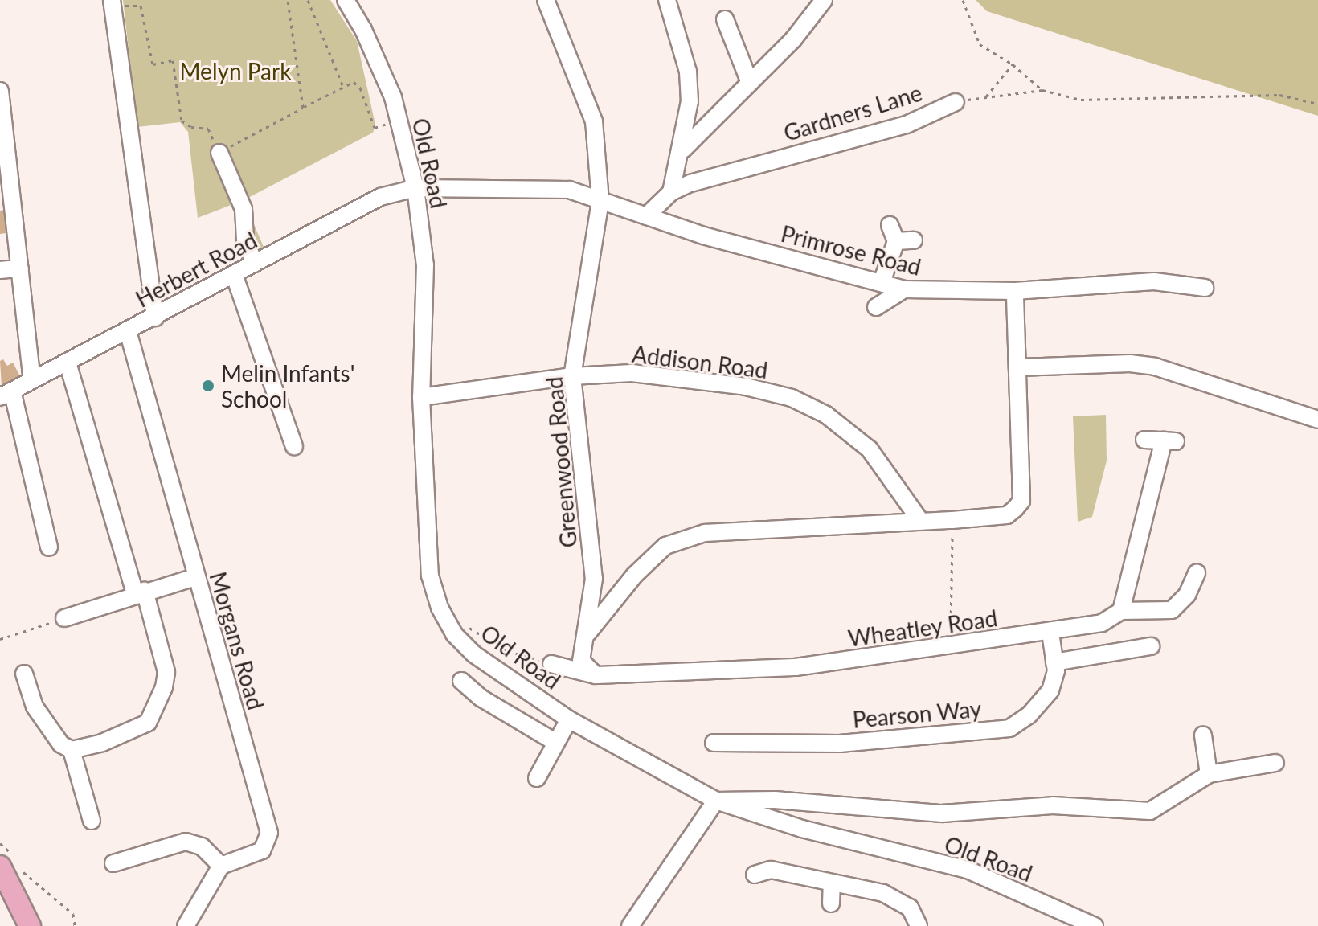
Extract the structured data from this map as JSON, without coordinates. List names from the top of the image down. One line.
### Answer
{"streets":{"street":["Gardners Lane","Old Road","Primrose Road","Herbert Road","Addison Road","Greenwood Road","Wheatley Road","Morgans Road","Pearson Way"]},"crossings":[["Gardners Lane","Primrose Road"],["Old Road","Herbert Road"],["Old Road","Addison Road"],["Herbert Road","Morgans Road"],["Addison Road","Greenwood Road"],["Greenwood Road","Wheatley Road"],["Wheatley Road","Pearson Way"]],"parks":["Melyn Park"],"places":["Melin Infants' School"]}
